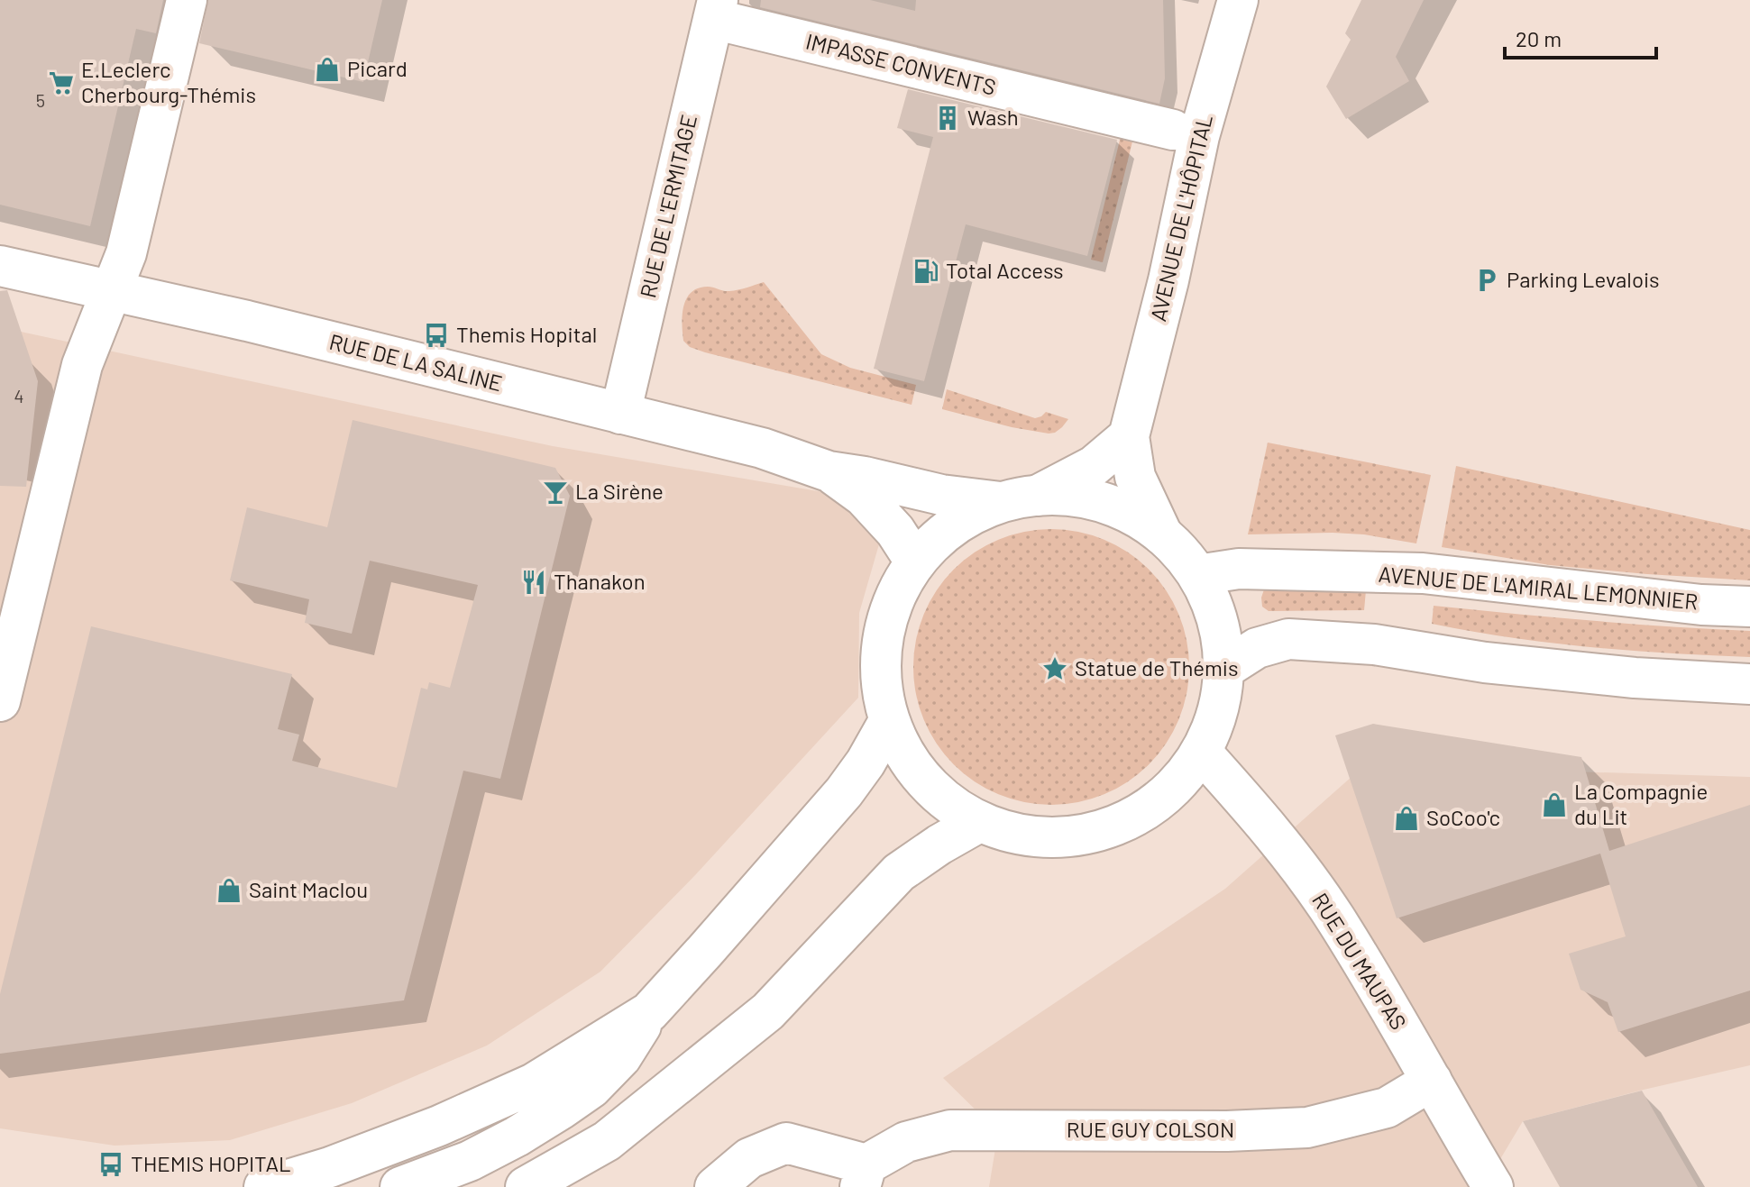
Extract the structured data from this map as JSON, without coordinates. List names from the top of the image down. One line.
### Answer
{"streets":{"main road":["IMPASSE CONVENTS","RUE DE L'ERMITAGE","AVENUE DE L'HÔPITAL","RUE DE LA SALINE","AVENUE DE L'AMIRAL LEMONNIER","RUE DU MAUPAS","RUE GUY COLSON"]},"crossings":[["IMPASSE CONVENTS","RUE DE L'ERMITAGE"],["RUE DE L'ERMITAGE","RUE DE LA SALINE"],["AVENUE DE L'HÔPITAL","RUE DE LA SALINE"],["RUE DU MAUPAS","RUE GUY COLSON"]],"places":{"shop":["Picard","La Compagnie du Lit","SoCoo'c","Saint Maclou"],"supermarket":["E.Leclerc Cherbourg-Thémis"],"building":["Wash"],"fuel station":["Total Access"],"parking":["Parking Levalois"],"bus stop":["Themis Hopital","THEMIS HOPITAL"],"bar":["La Sirène"],"restaurant":["Thanakon"],"place":["Statue de Thémis"]},"house_numbers":["5","4"],"scale_bar":"20 m"}
